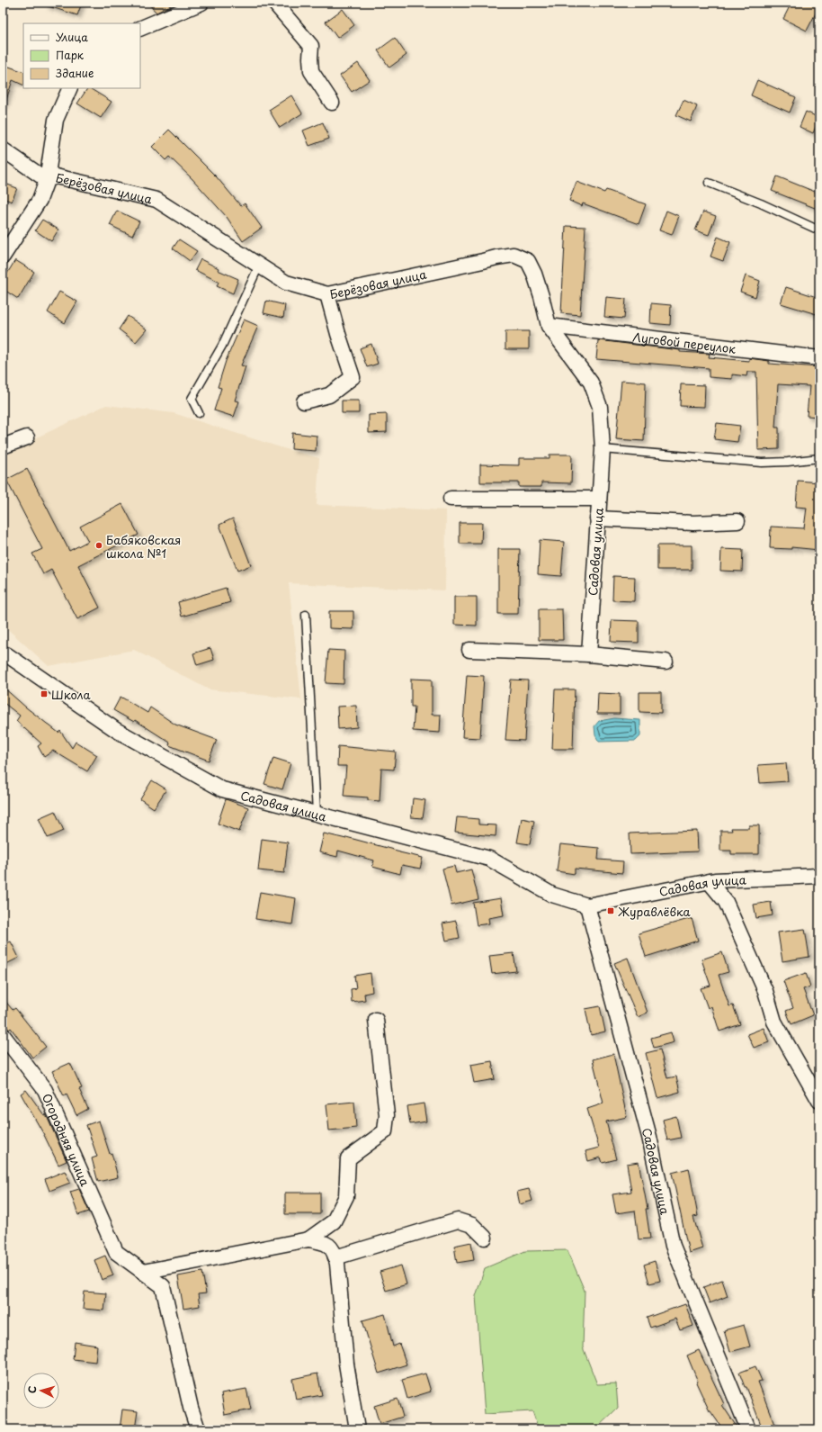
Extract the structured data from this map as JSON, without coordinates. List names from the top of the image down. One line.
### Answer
{"streets":{"street":["Берёзовая улица","Луговой переулок","Садовая улица","Огородняя улица"]},"crossings":[["Берёзовая улица","Луговой переулок"],["Берёзовая улица","Садовая улица"]],"places":{"other":["Бабяковская школа №1"],"transit":["Школа","Журавлёвка"]},"legend":["Улица","Парк","Здание"],"north":"left"}
